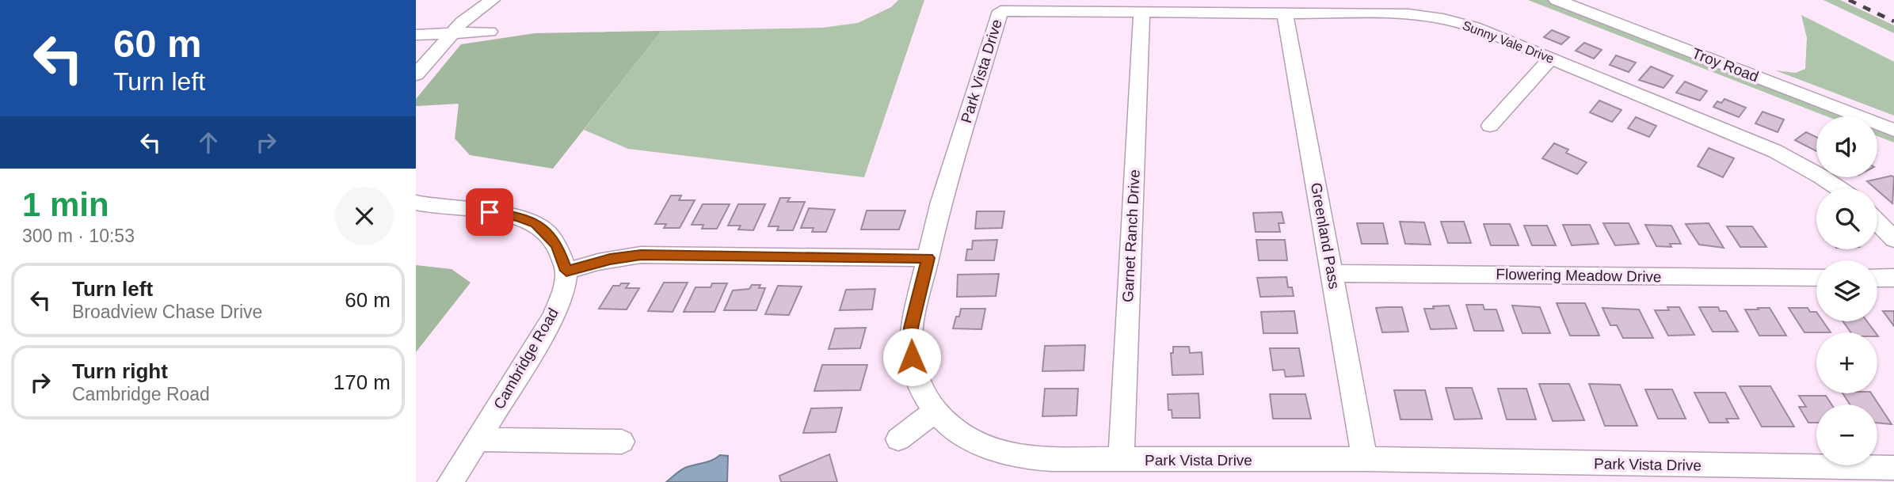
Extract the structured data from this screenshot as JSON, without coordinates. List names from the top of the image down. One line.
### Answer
{"streets":{"street":["Sunny Vale Drive","Troy Road","Park Vista Drive","Garnet Ranch Drive","Greenland Pass","Flowering Meadow Drive","Cambridge Road"]},"crossings":[["Sunny Vale Drive","Park Vista Drive"],["Sunny Vale Drive","Garnet Ranch Drive"],["Sunny Vale Drive","Greenland Pass"],["Park Vista Drive","Garnet Ranch Drive"],["Park Vista Drive","Greenland Pass"],["Greenland Pass","Flowering Meadow Drive"]],"page":{"turn":["60 m","Turn left"],"map_buttons":["+","−"],"heading":["1 min","300 m · 10:53"],"list":[{"name":"Turn left","note":"Broadview Chase Drive","value":"60 m"},{"name":"Turn right","note":"Cambridge Road","value":"170 m"}]}}
